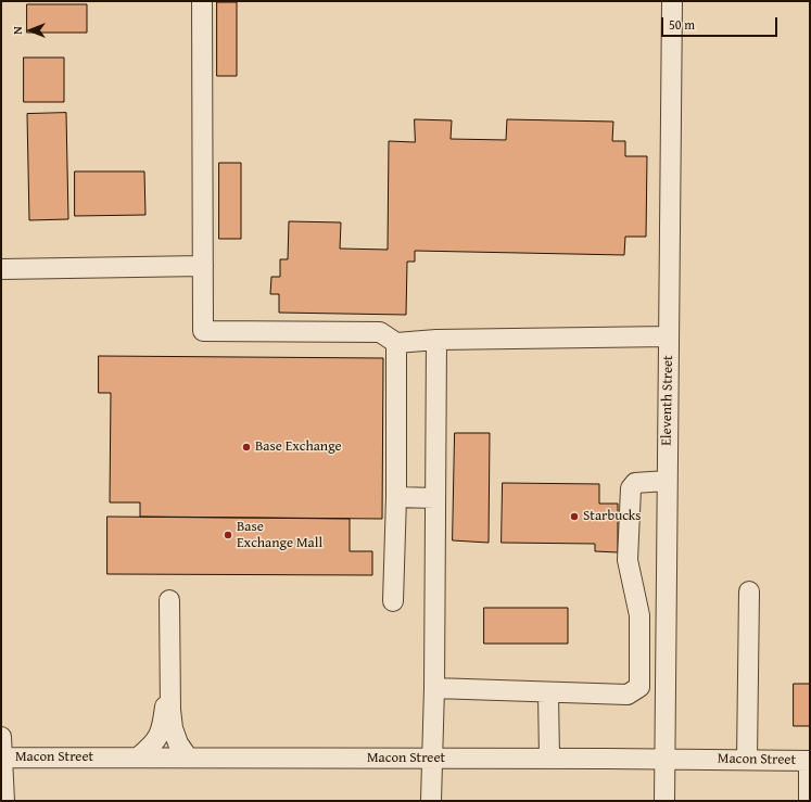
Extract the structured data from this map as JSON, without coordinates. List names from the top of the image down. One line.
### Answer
{"streets":{"street":["Eleventh Street","Macon Street"]},"crossings":[["Eleventh Street","Macon Street"]],"places":["Base Exchange","Starbucks","Base Exchange Mall"],"scale_bar":"50 m","north":"left"}
